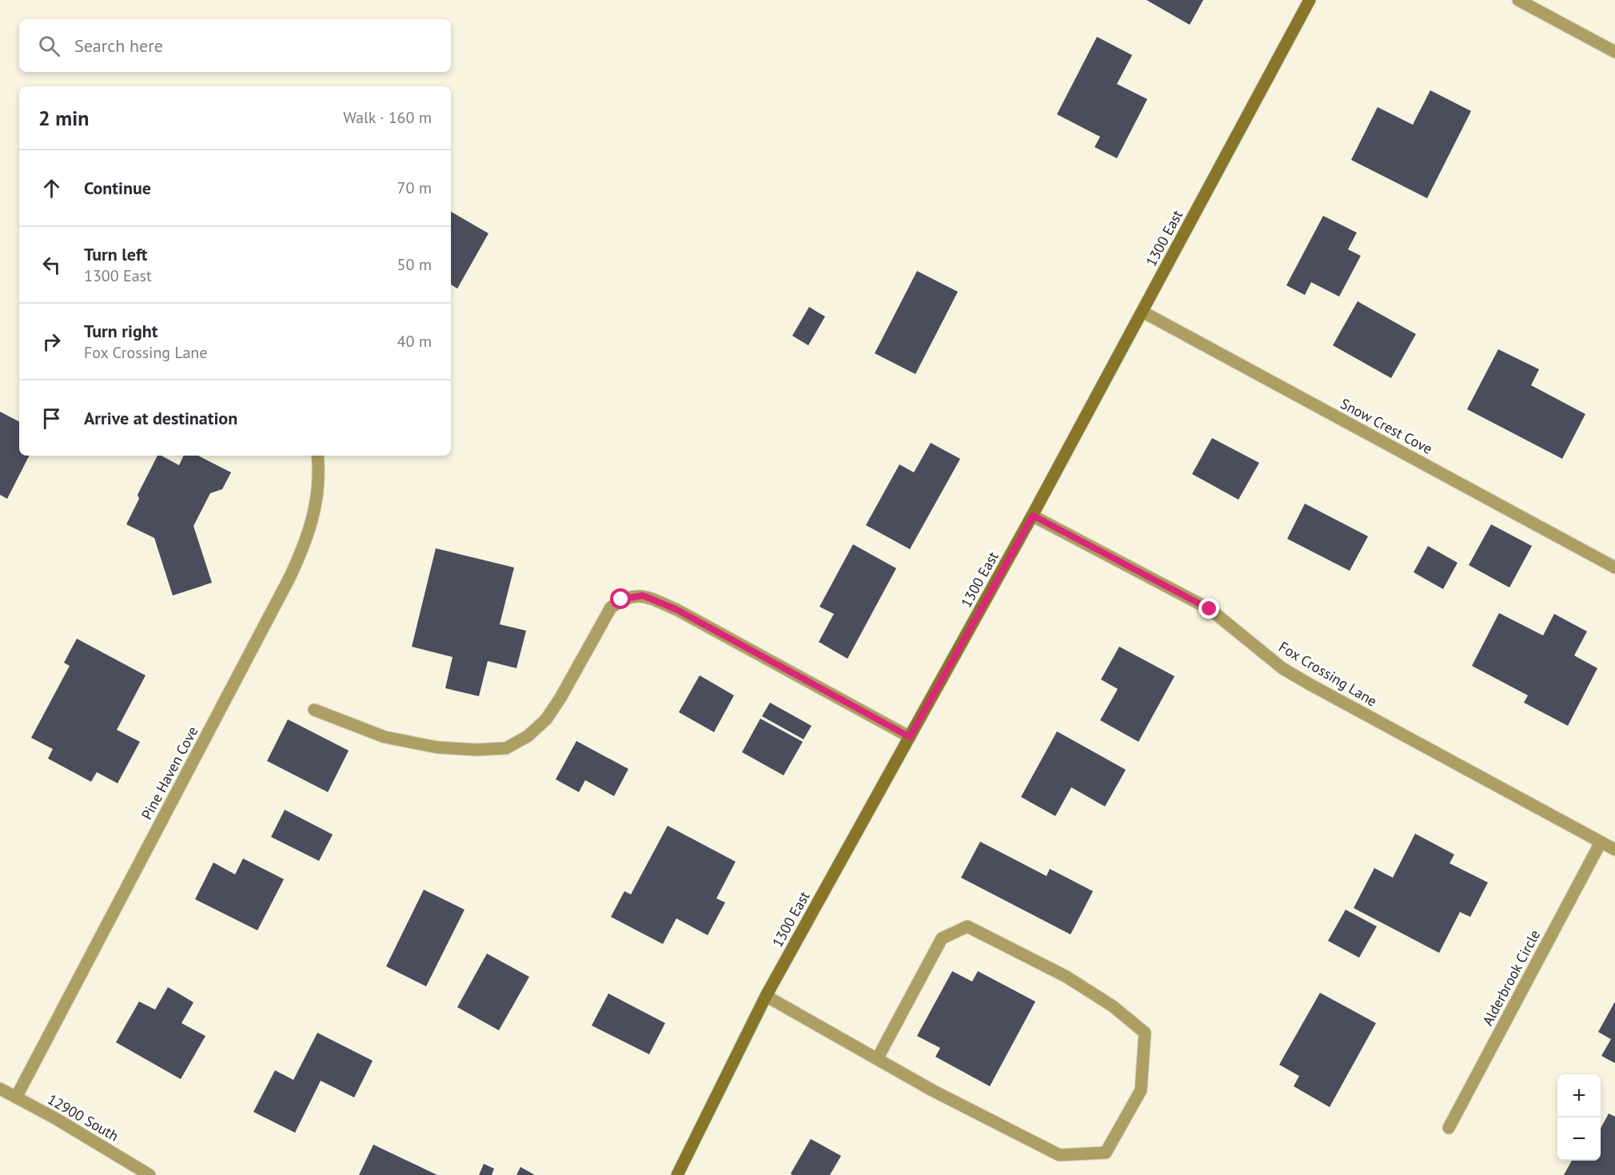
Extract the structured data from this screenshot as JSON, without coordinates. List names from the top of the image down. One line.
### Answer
{"streets":{"main road":["1300 East"],"street":["Snow Crest Cove","Fox Crossing Lane","Pine Haven Cove","Alderbrook Circle","12900 South"]},"crossings":[["1300 East","Snow Crest Cove"],["1300 East","Fox Crossing Lane"],["Fox Crossing Lane","Alderbrook Circle"],["Pine Haven Cove","12900 South"]],"page":{"search":"Search here","heading":["2 min","Walk · 160 m"],"list":[["Continue","70 m"],["Turn left","1300 East","50 m"],["Turn right","Fox Crossing Lane","40 m"],"Arrive at destination"],"map_buttons":["+","−"]}}
